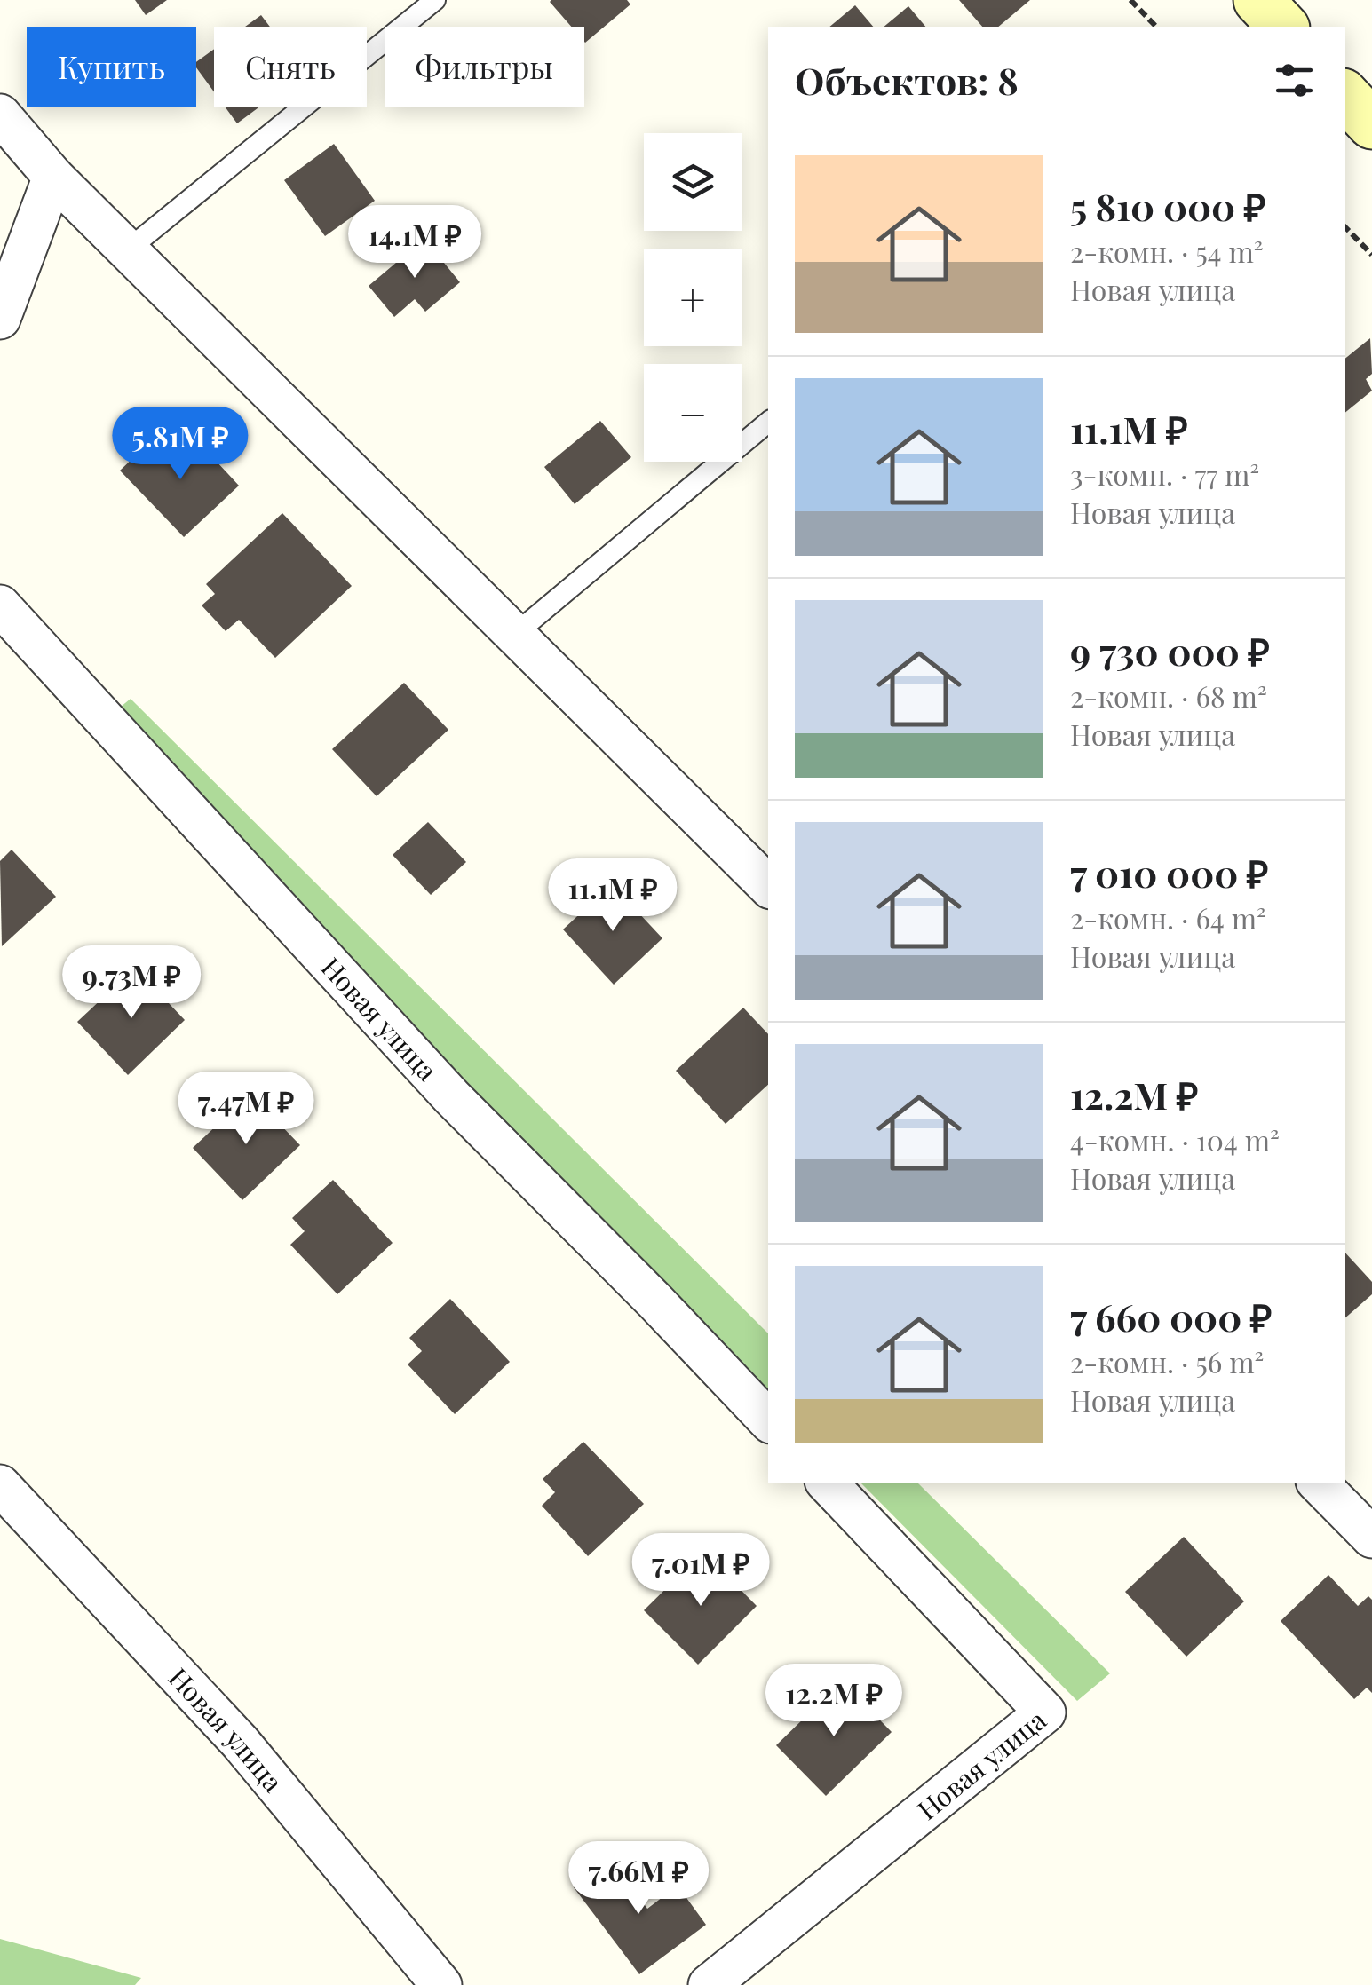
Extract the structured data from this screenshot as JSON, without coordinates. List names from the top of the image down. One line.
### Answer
{"streets":{"street":["Новая улица"]},"page":{"chip":["Купить","Снять","Фильтры"],"heading":"Объектов: 8","map_buttons":["+","−"],"list":[{"name":"5 810 000 ₽","note":"2-комн. · 54 m² · Новая улица"},{"name":"11.1M ₽","note":"3-комн. · 77 m² · Новая улица"},{"name":"9 730 000 ₽","note":"2-комн. · 68 m² · Новая улица"},{"name":"7 010 000 ₽","note":"2-комн. · 64 m² · Новая улица"},{"name":"12.2M ₽","note":"4-комн. · 104 m² · Новая улица"},{"name":"7 660 000 ₽","note":"2-комн. · 56 m² · Новая улица"}],"price":["14.1M ₽","5.81M ₽","11.1M ₽","9.73M ₽","7.47M ₽","7.01M ₽","12.2M ₽","7.66M ₽"]}}
